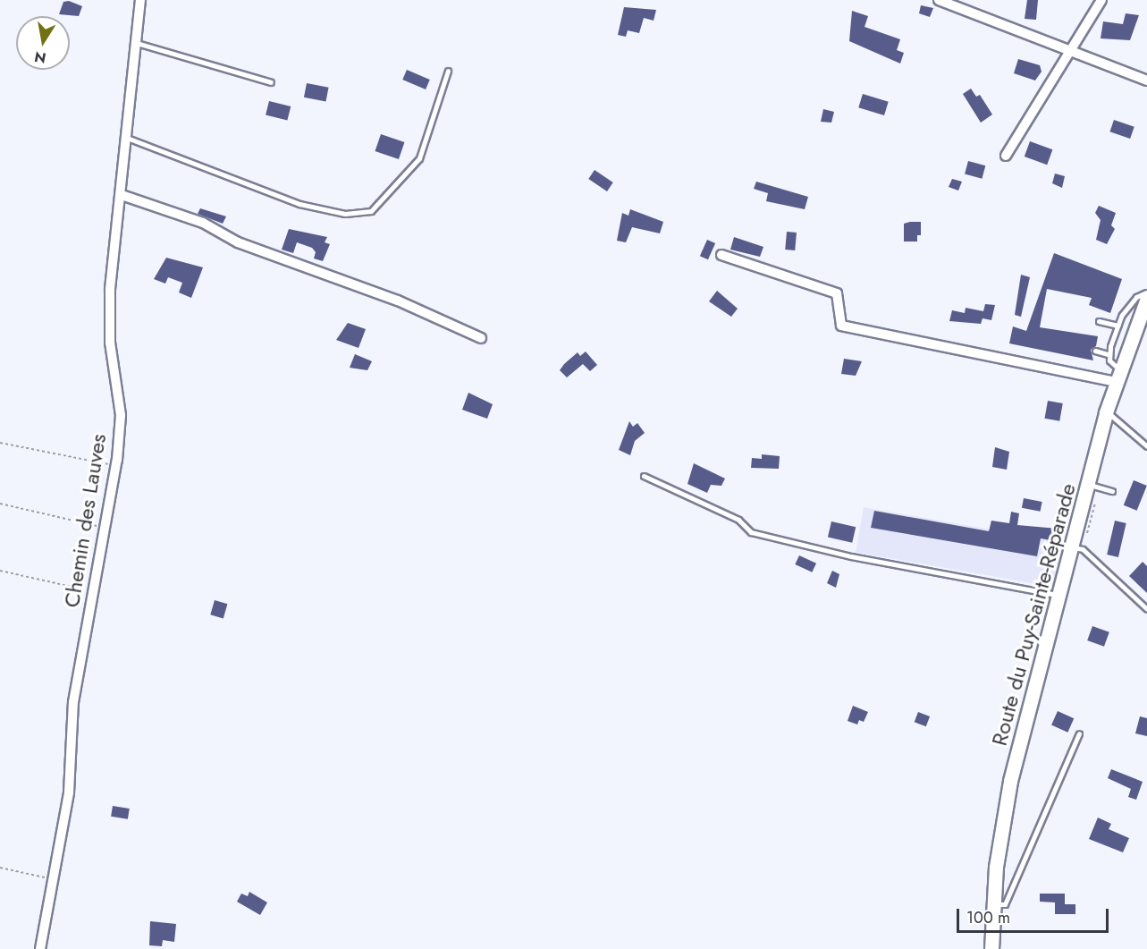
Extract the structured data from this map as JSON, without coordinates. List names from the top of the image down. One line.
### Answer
{"streets":{"street":["Chemin des Lauves","Route du Puy-Sainte-Réparade"]},"scale_bar":"100 m","north":"bottom"}
